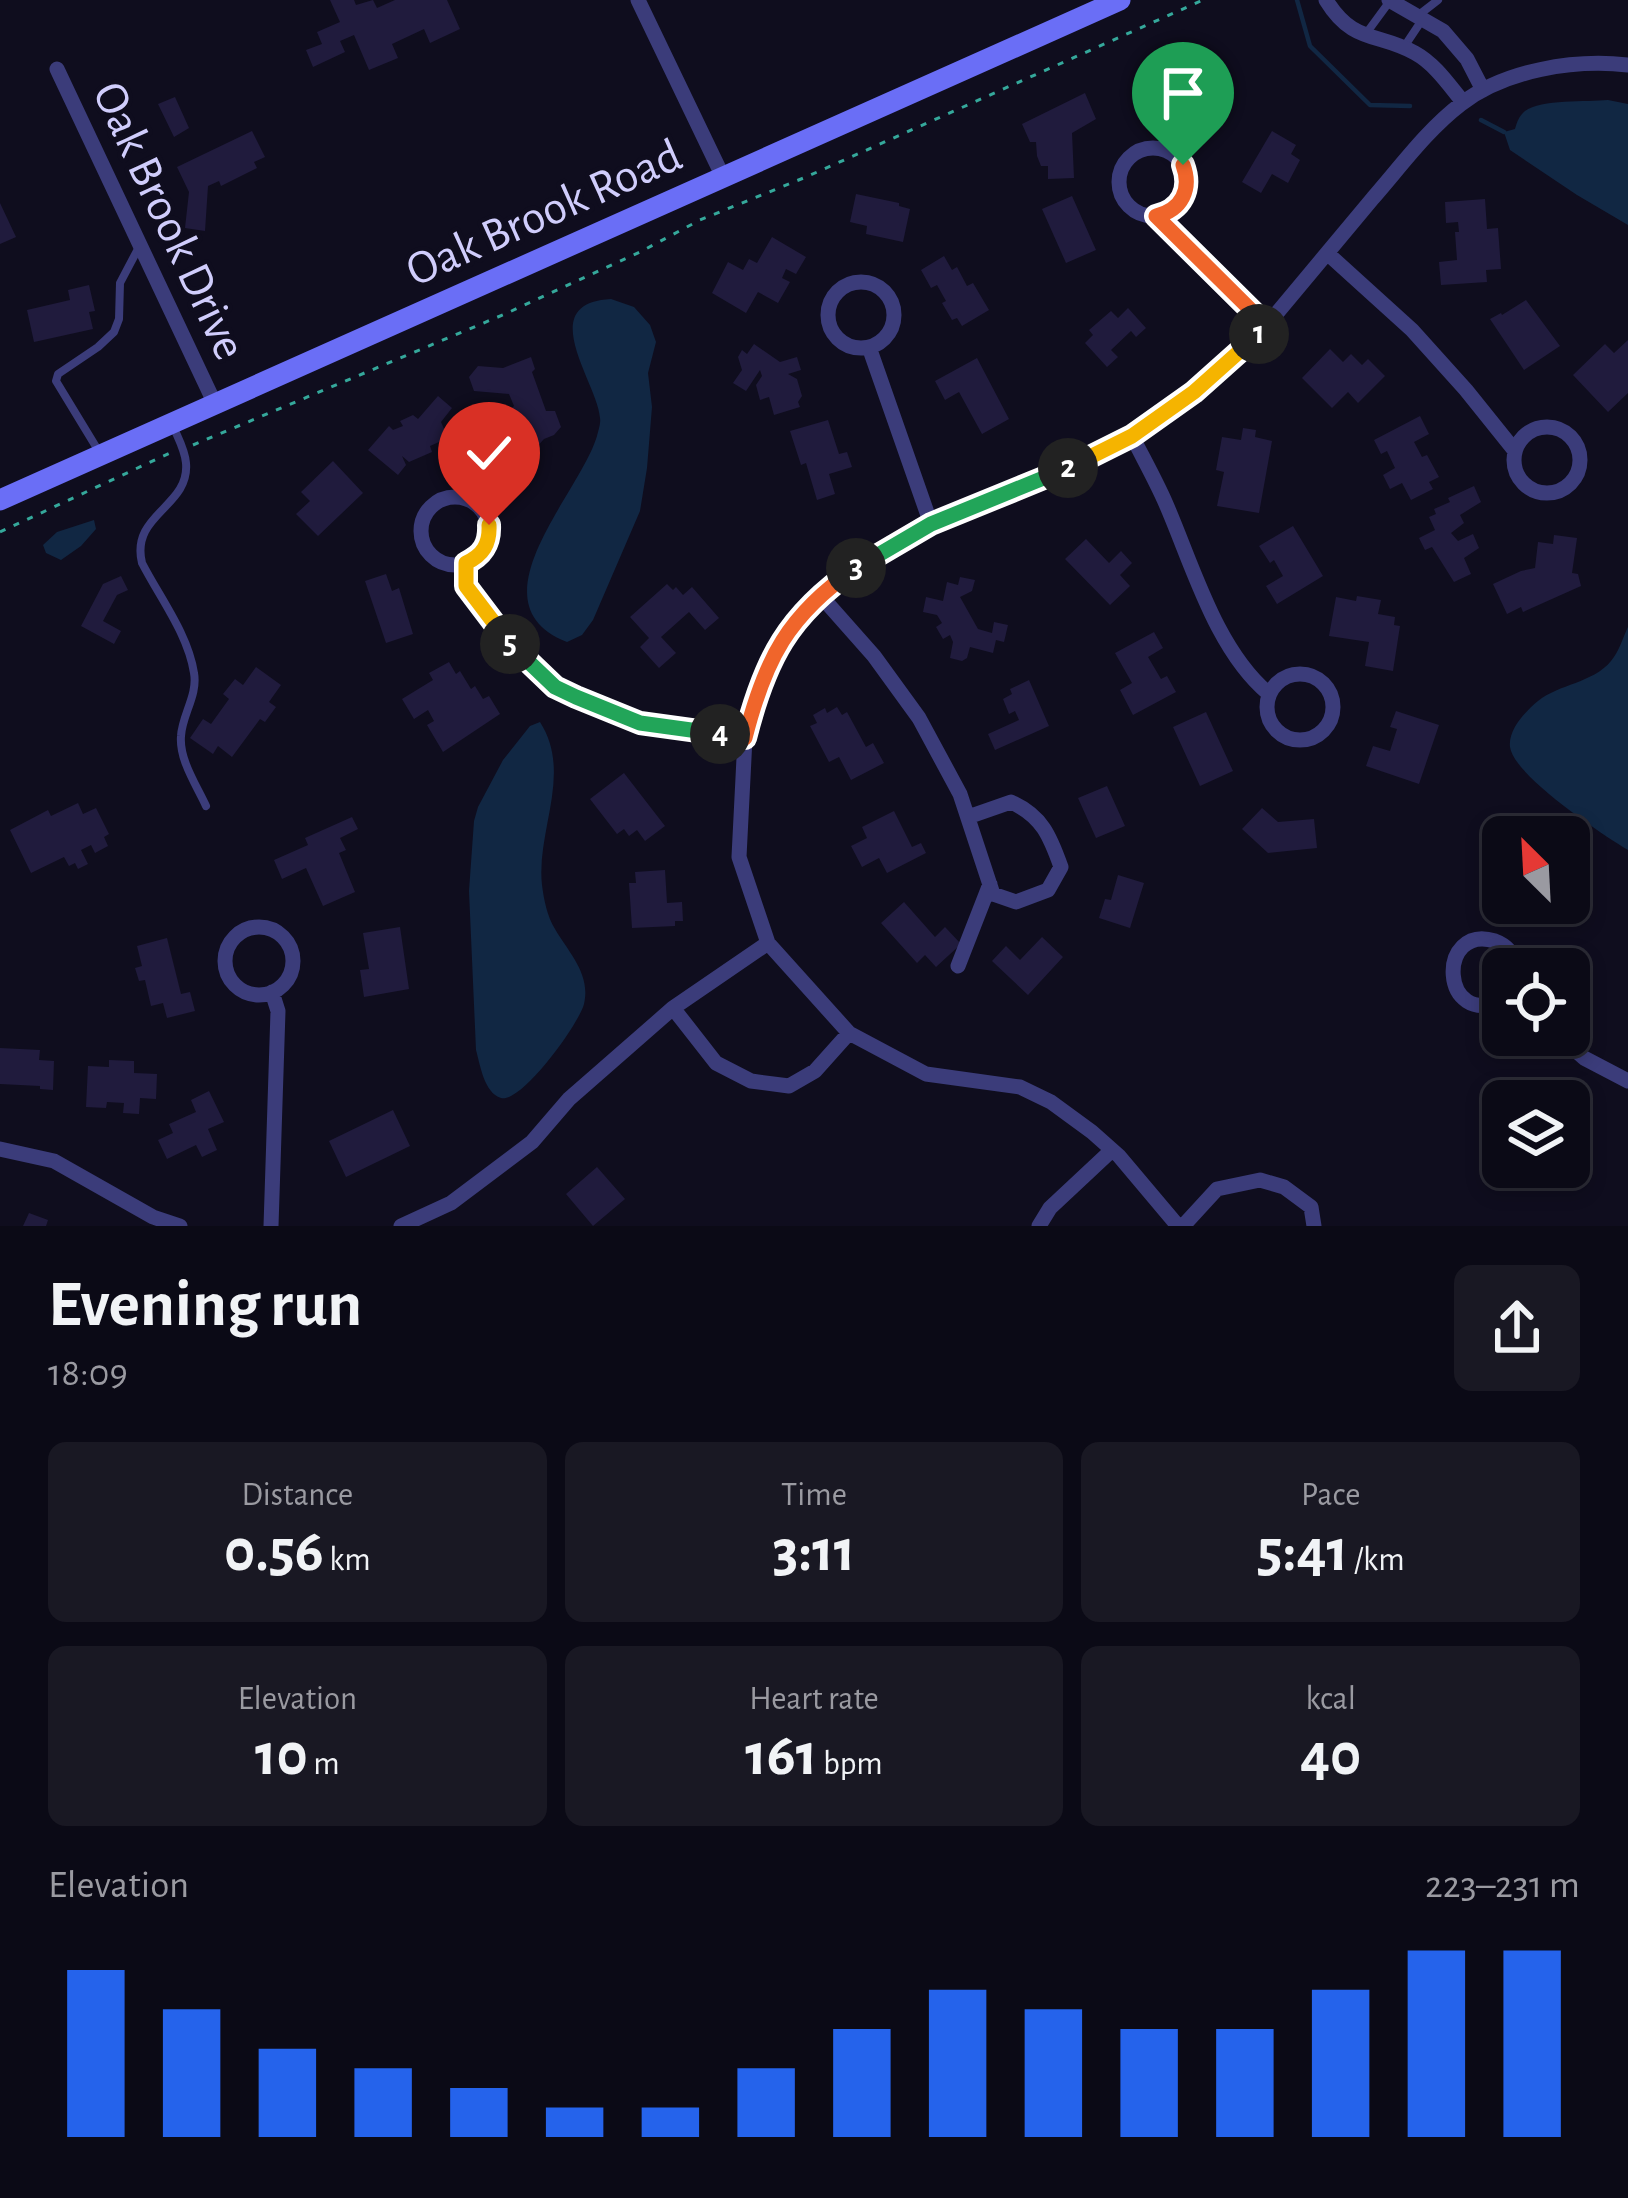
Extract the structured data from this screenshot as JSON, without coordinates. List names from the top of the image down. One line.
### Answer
{"streets":{"main road":["Oak Brook Road"],"street":["Oak Brook Drive"]},"crossings":[["Oak Brook Road","Oak Brook Drive"]],"north":"top left","page":{"pins":["1","2","3","5","4"],"heading":["Evening run","18:09"],"stats":[["Distance","0.56 km"],["Time","3:11"],["Pace","5:41 /km"],["Elevation","10 m"],["Heart rate","161 bpm"],["kcal","40"]],"chart":["Elevation","223–231 m"]}}
